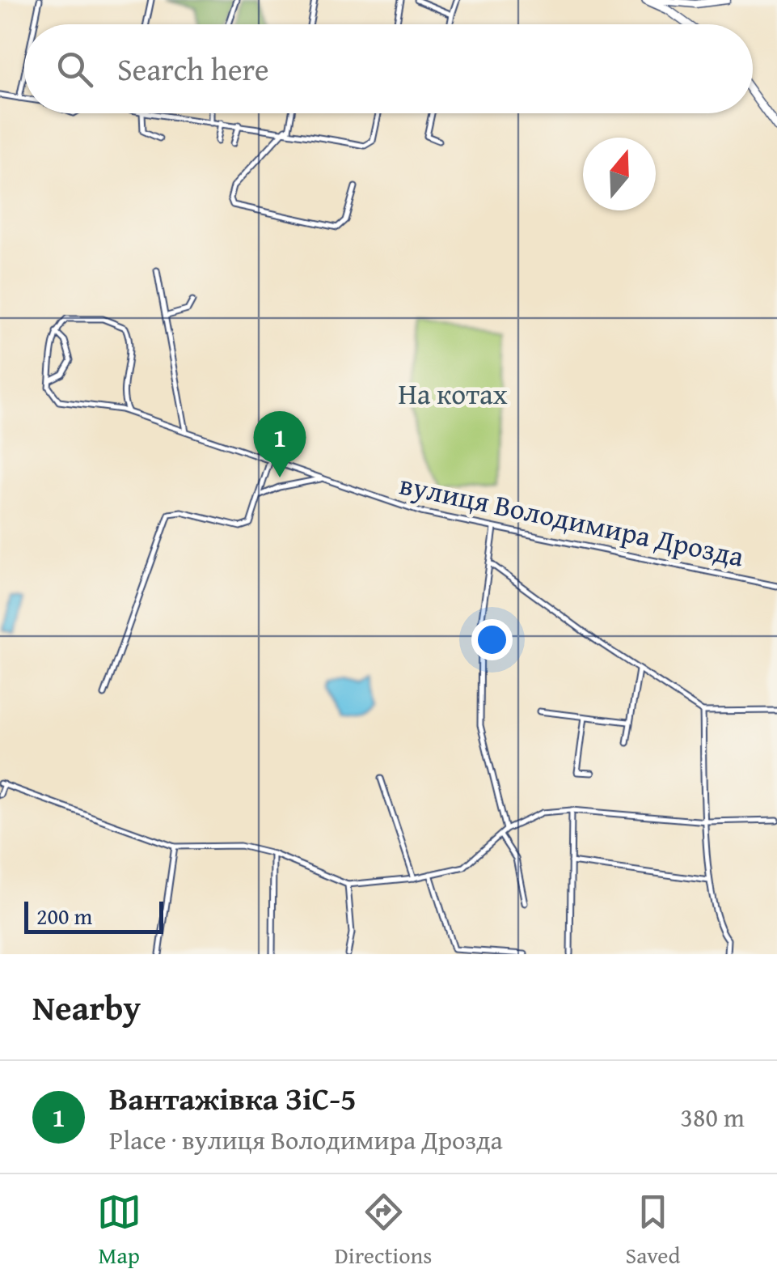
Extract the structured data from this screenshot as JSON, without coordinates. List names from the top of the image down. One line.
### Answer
{"streets":{"street":["вулиця Володимира Дрозда"]},"parks":["На котах"],"scale_bar":"200 m","north":"top","page":{"search":"Search here","pins":"1","scale":"200 m","heading":"Nearby","list":[{"mark":"1","name":"Вантажівка ЗіС-5","note":"Place · вулиця Володимира Дрозда","value":"380 m"}],"nav":["Map","Directions","Saved"]}}
